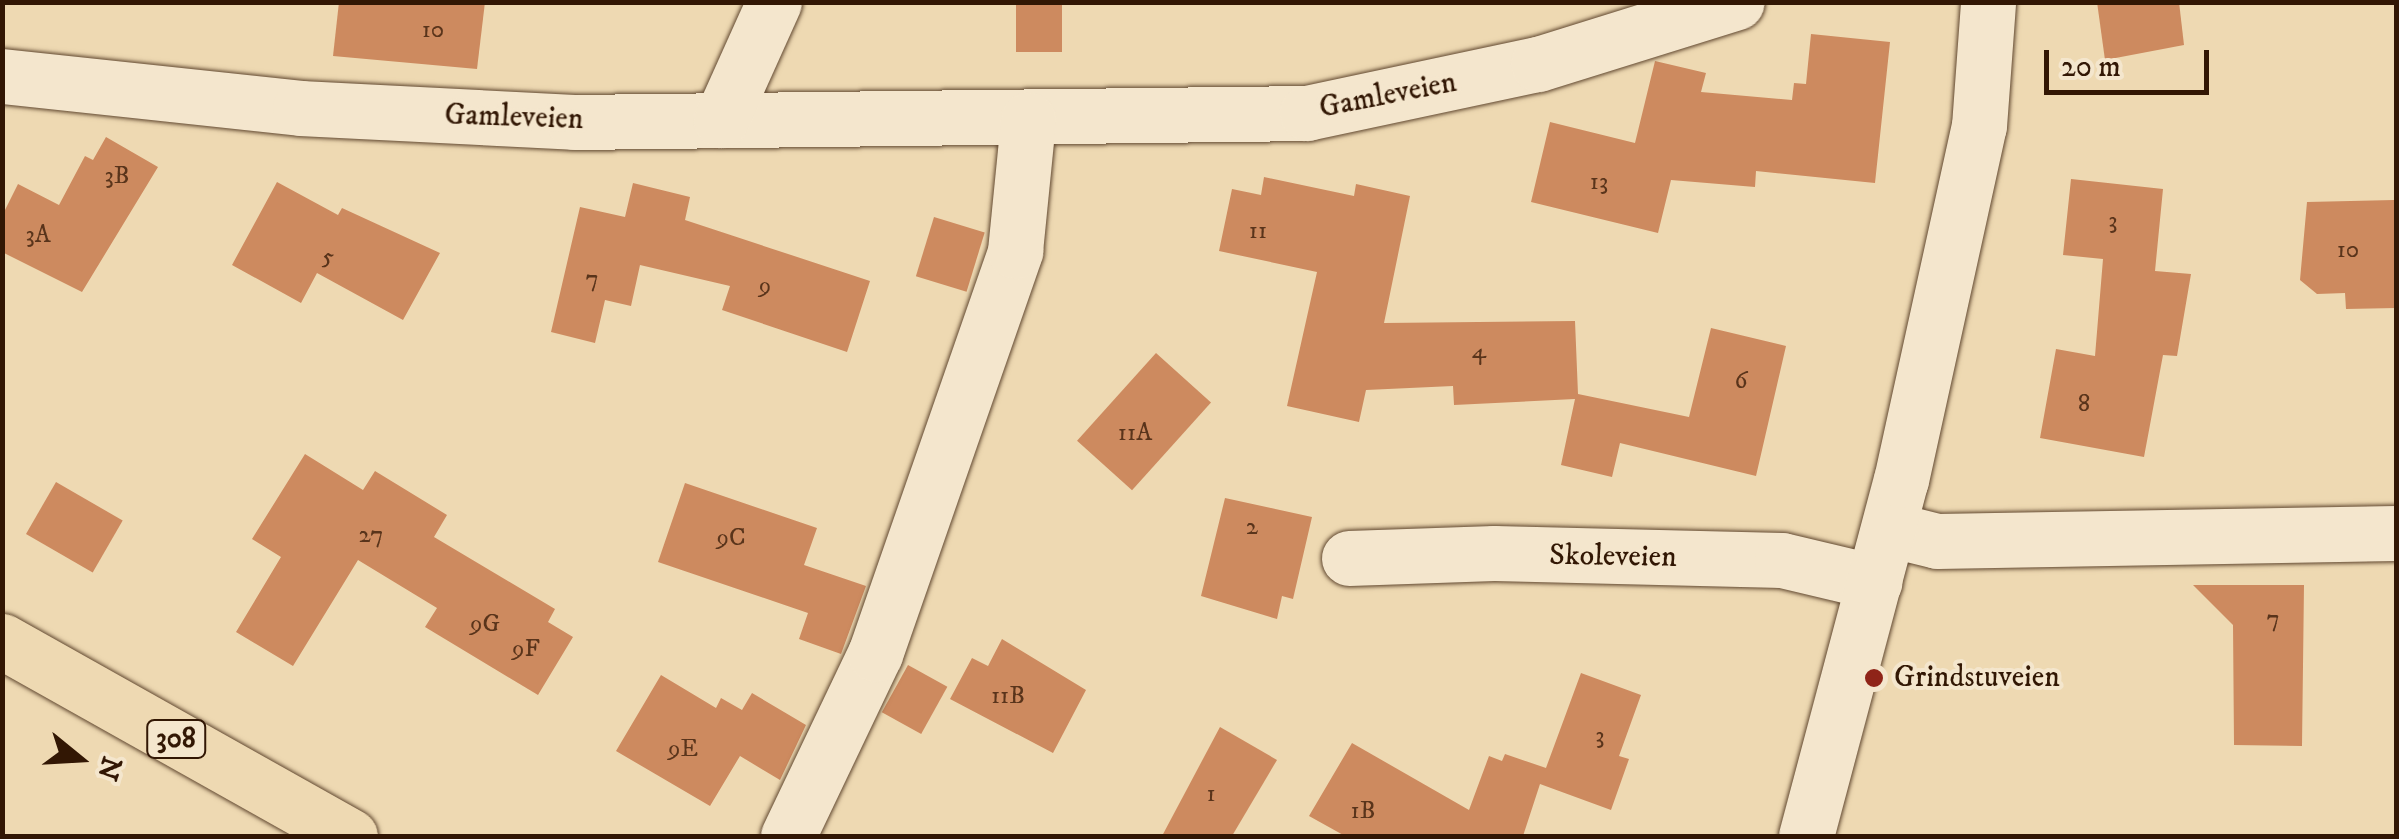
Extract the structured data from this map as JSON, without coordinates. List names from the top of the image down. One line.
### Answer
{"streets":{"main road":["308"],"street":["Gamleveien","Skoleveien"]},"places":["Grindstuveien"],"house_numbers":["10","3B","13","3","11","3A","10","5","7","9","4","6","8","11A","2","27","9C","7","9G","9F","11B","3","9E","1","1B"],"scale_bar":"20 m","north":"right"}
